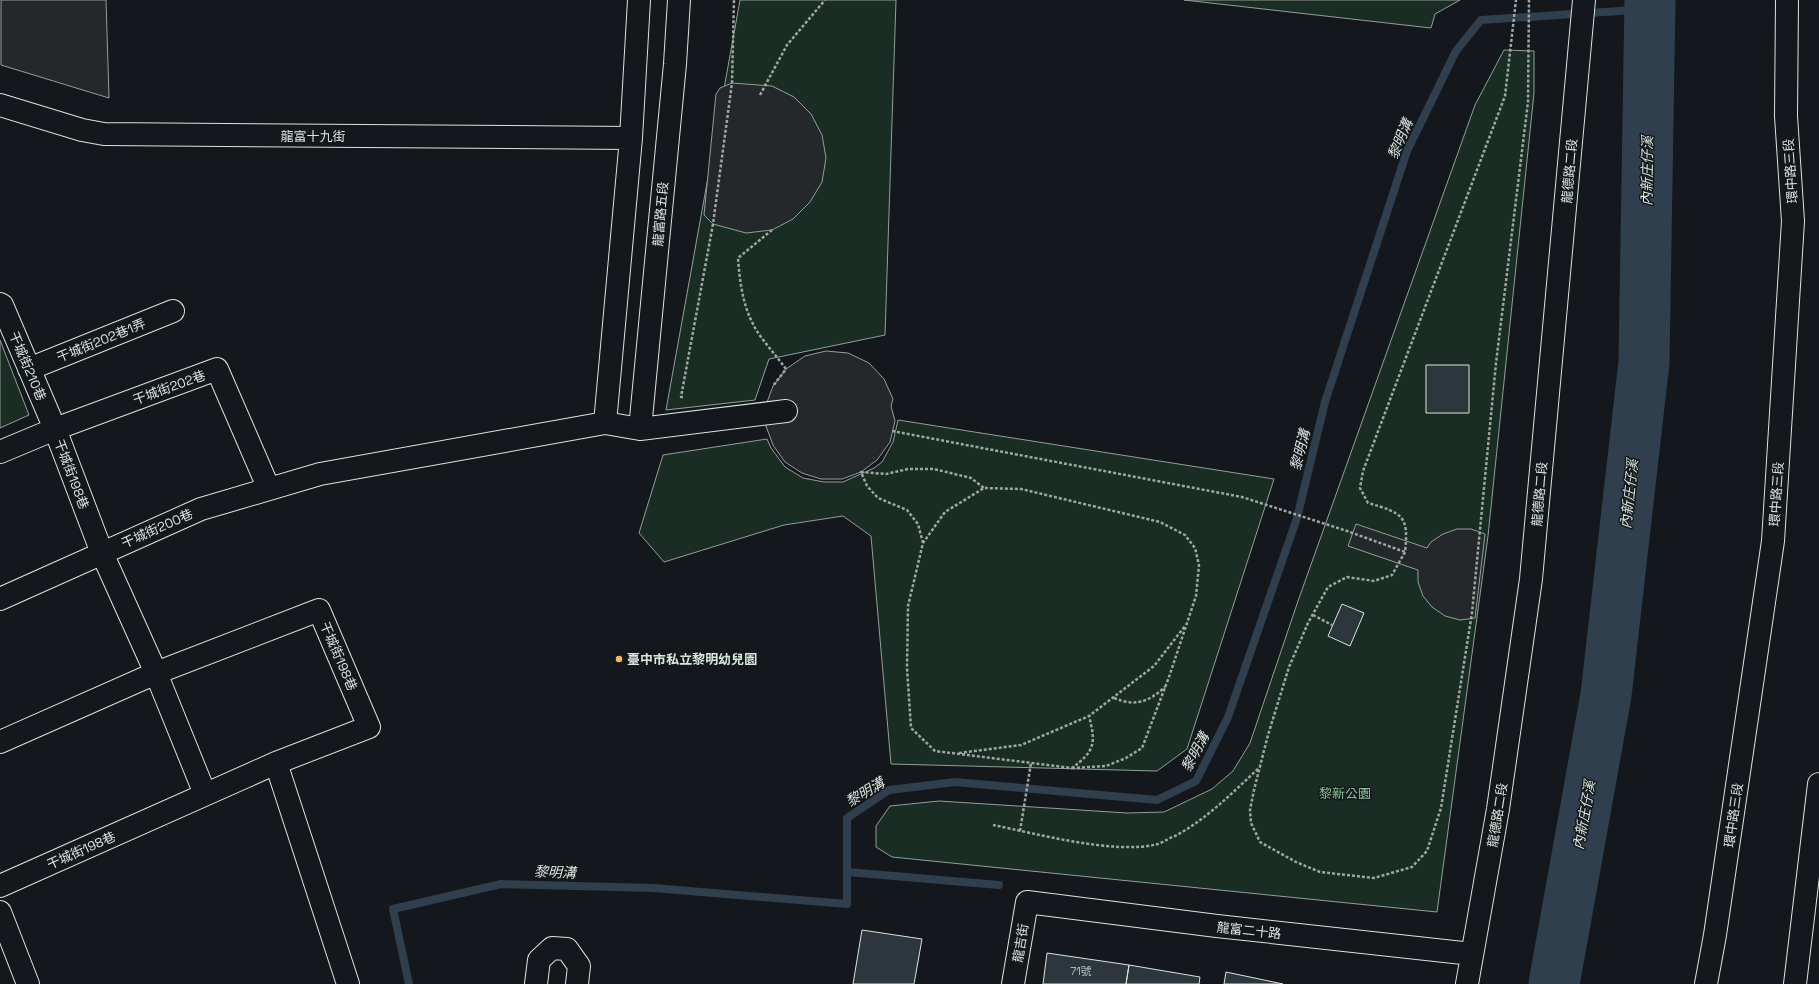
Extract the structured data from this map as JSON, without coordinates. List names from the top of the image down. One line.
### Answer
{"streets":{"main road":["龍富十九街","龍德路二段","環中路三段","龍富路五段","干城街202巷1弄","干城街210巷","干城街202巷","干城街198巷","干城街200巷","龍富二十路","龍吉街"]},"crossings":[["龍德路二段","龍富二十路"],["龍富路五段","干城街200巷"],["干城街202巷1弄","干城街210巷"],["干城街210巷","干城街202巷"],["干城街210巷","干城街198巷"],["干城街202巷","干城街198巷"],["干城街202巷","干城街200巷"],["干城街198巷","干城街200巷"],["龍富二十路","龍吉街"]],"water":["黎明溝","內新庄仔溪"],"parks":["黎新公園"],"places":["臺中市私立黎明幼兒園"],"house_numbers":["71號"]}
